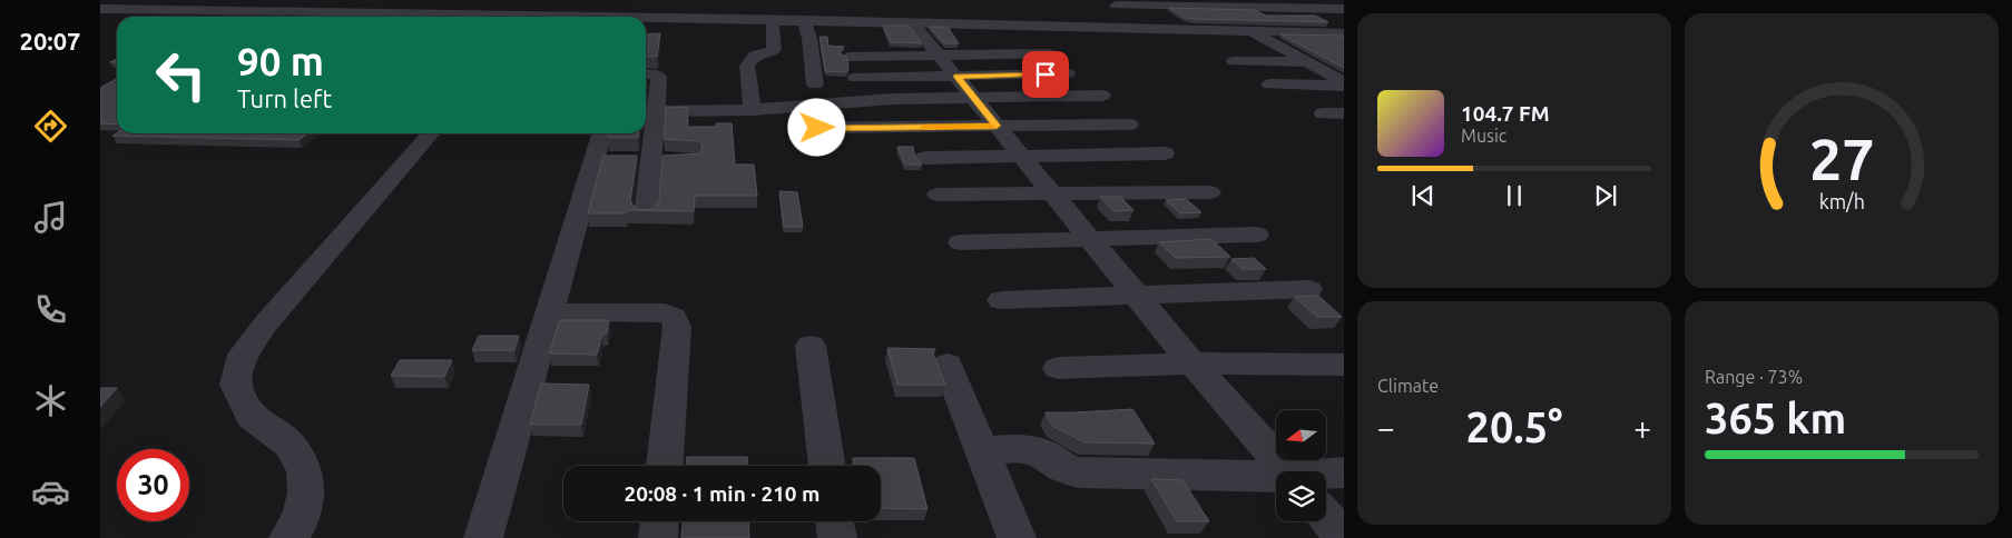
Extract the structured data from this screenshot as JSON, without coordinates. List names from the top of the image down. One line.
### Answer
{"north":"left","page":{"tabs":"20:07","turn":["90 m","Turn left"],"song":["104.7 FM","Music"],"tile":["Climate",["Range · 73%","365 km"]],"heat":["−","20.5°","+"],"limit":"30","trip":"20:08 · 1 min · 210 m","gauge":["27","km/h"]}}
